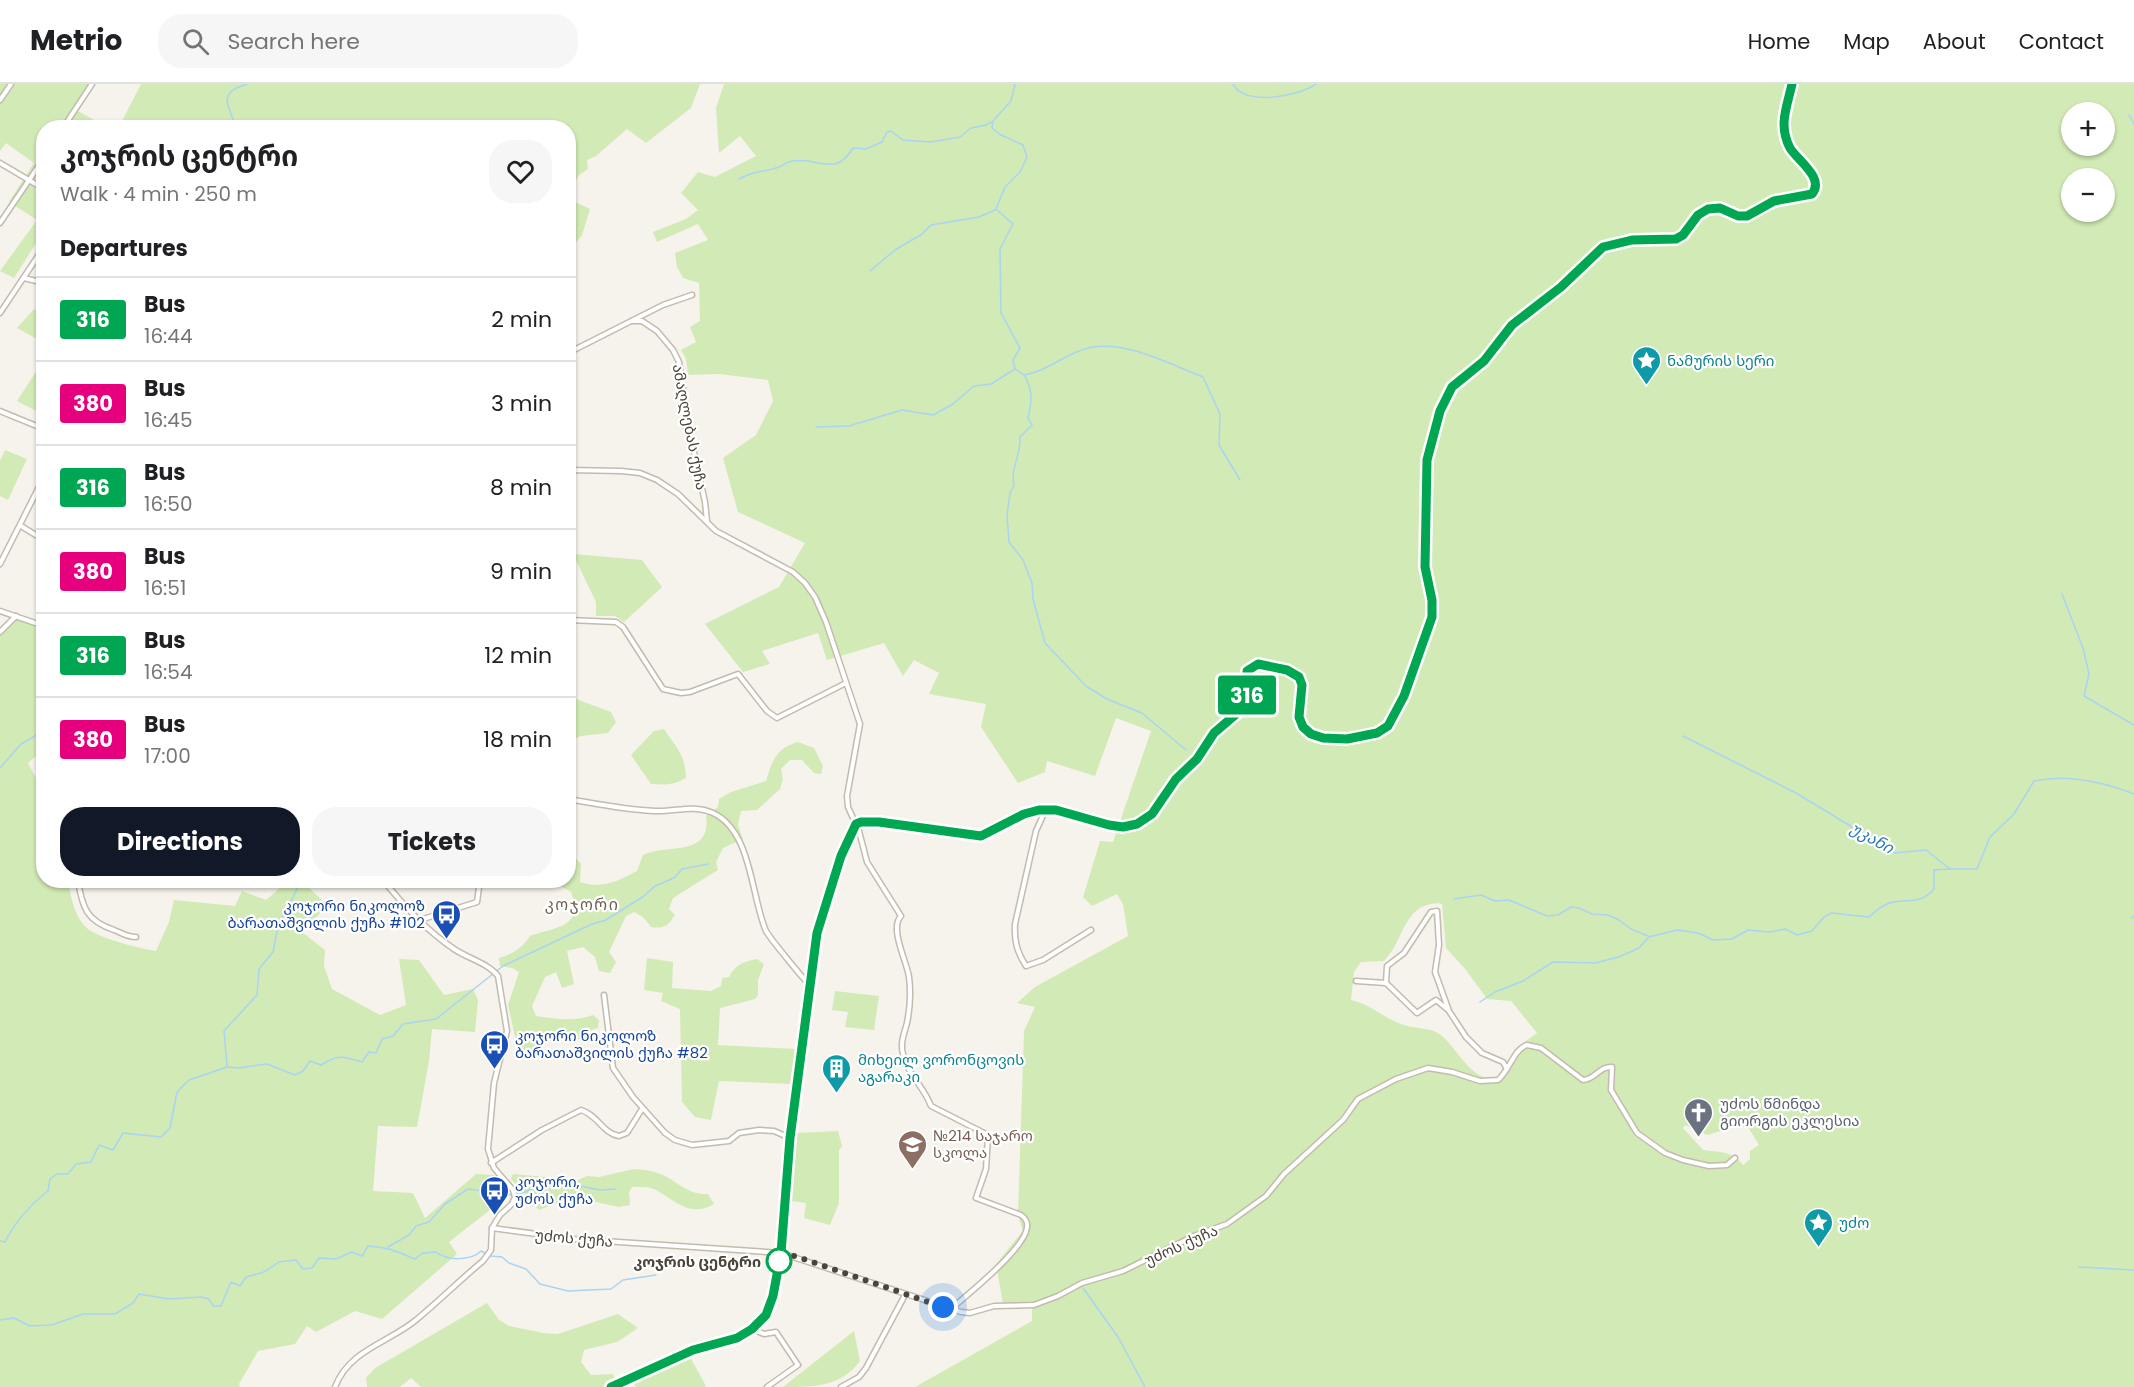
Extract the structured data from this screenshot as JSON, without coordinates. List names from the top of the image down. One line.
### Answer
{"streets":{"street":["ამაღლებას ქუჩა","უძოს ქუჩა"]},"districts":["კოჯორი"],"water":["უკანი"],"places":{"place":["ნამურის სერი","უძო"],"bus stop":["კოჯორი ნიკოლოზ ბარათაშვილის ქუჩა #102","კოჯორი ნიკოლოზ ბარათაშვილის ქუჩა #82","კოჯორი, უძოს ქუჩა"],"building":["მიხეილ ვორონცოვის აგარაკი"],"church":["უძოს წმინდა გიორგის ეკლესია"],"school or university":["№214 საჯარო სკოლა"],"other":["კოჯრის ცენტრი"]},"lines":["bus line 316"],"page":{"header":"Metrio","search":"Search here","nav":["Home","Map","About","Contact"],"on_map":"316","map_buttons":["+","−"],"heading":[["კოჯრის ცენტრი","Walk · 4 min · 250 m"],"Departures"],"list":[{"mark":"316","name":"Bus","note":"16:44","value":"2 min"},{"mark":"380","name":"Bus","note":"16:45","value":"3 min"},{"mark":"316","name":"Bus","note":"16:50","value":"8 min"},{"mark":"380","name":"Bus","note":"16:51","value":"9 min"},{"mark":"316","name":"Bus","note":"16:54","value":"12 min"},{"mark":"380","name":"Bus","note":"17:00","value":"18 min"}],"buttons":["Directions","Tickets"]}}
